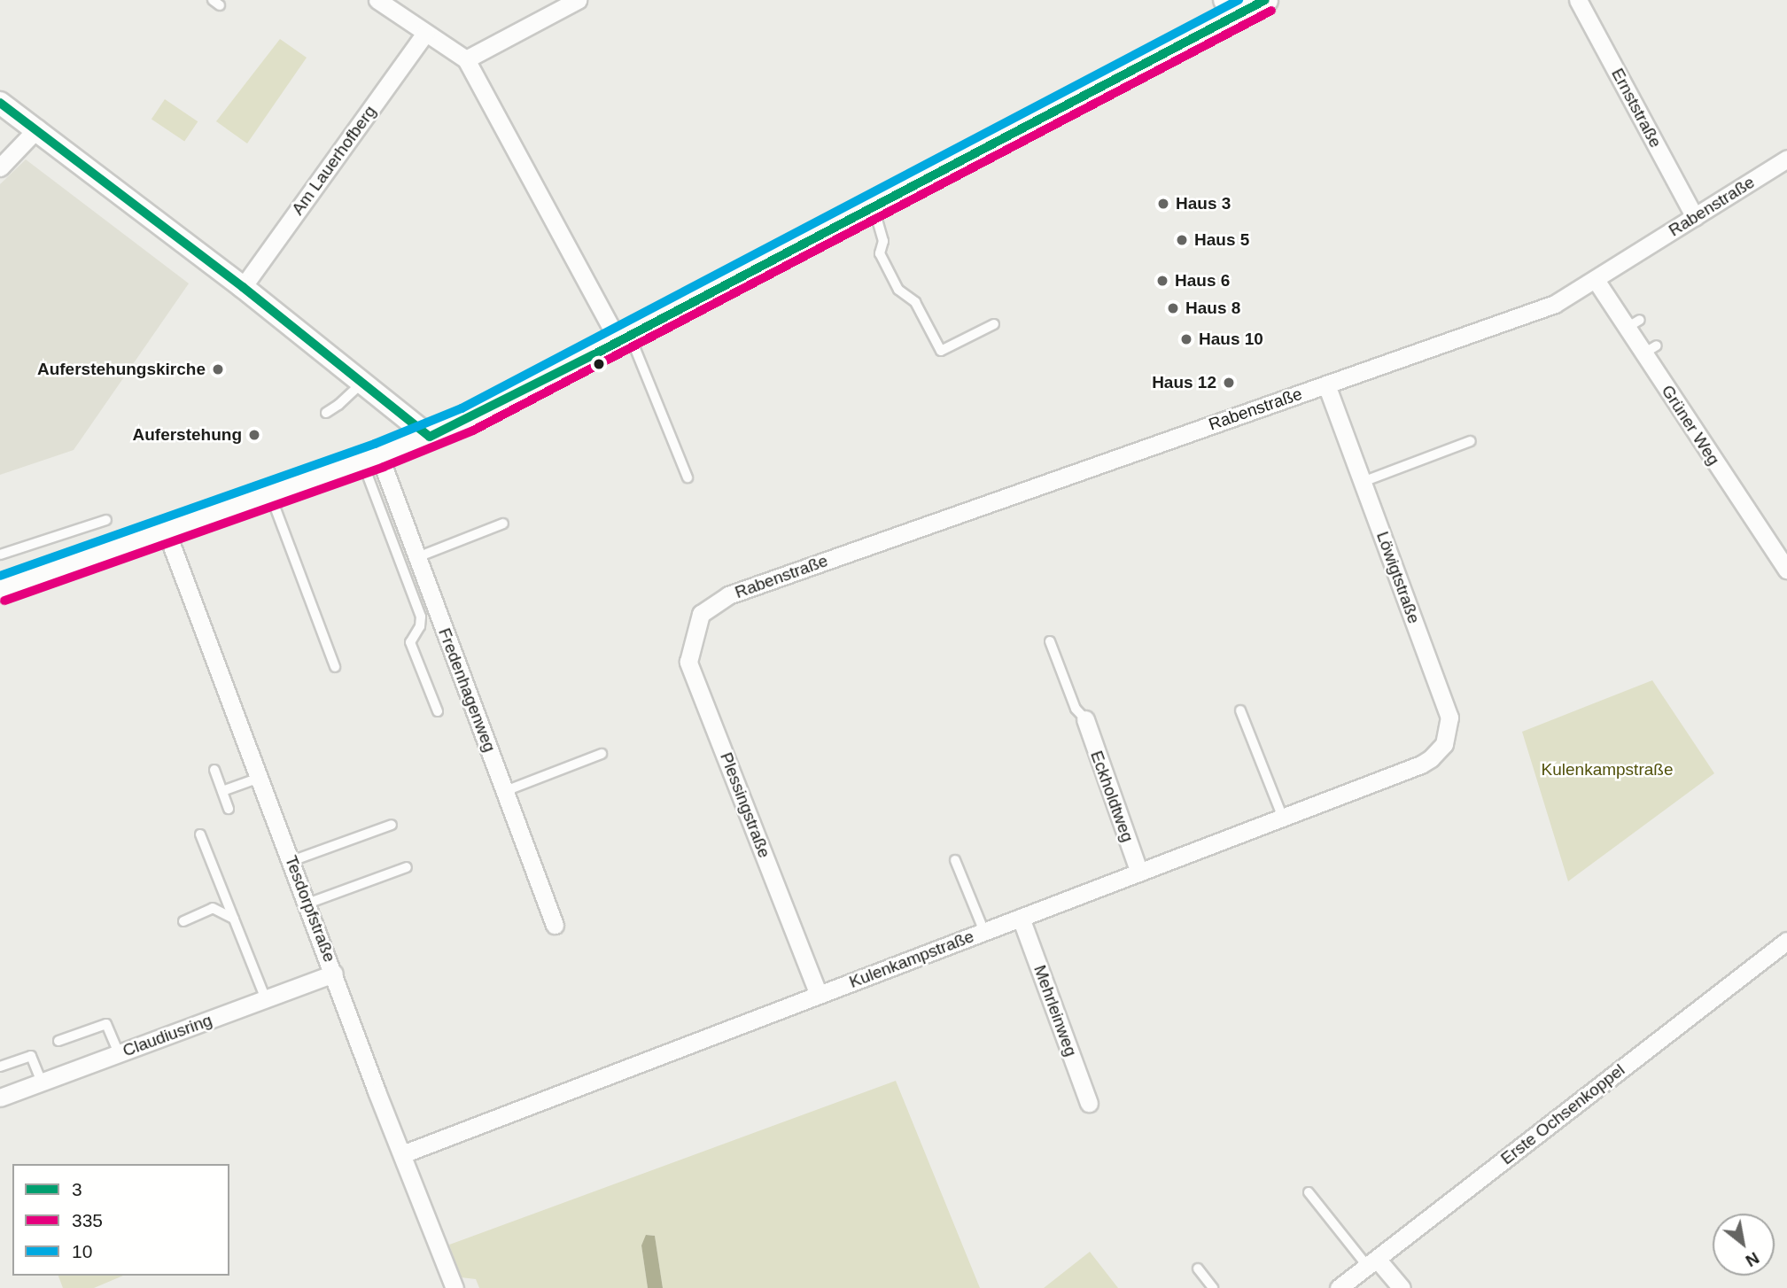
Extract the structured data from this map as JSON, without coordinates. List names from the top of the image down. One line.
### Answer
{"streets":{"street":["Ernststraße","Am Lauerhofberg","Rabenstraße","Grüner Weg","Löwigtstraße","Fredenhagenweg","Eckholdtweg","Plessingstraße","Tesdorpfstraße","Kulenkampstraße","Mehrleinweg","Claudiusring","Erste Ochsenkoppel"]},"crossings":[["Ernststraße","Rabenstraße"],["Rabenstraße","Grüner Weg"],["Rabenstraße","Löwigtstraße"],["Rabenstraße","Plessingstraße"],["Löwigtstraße","Kulenkampstraße"],["Eckholdtweg","Kulenkampstraße"],["Plessingstraße","Kulenkampstraße"],["Tesdorpfstraße","Kulenkampstraße"],["Tesdorpfstraße","Claudiusring"],["Kulenkampstraße","Mehrleinweg"]],"parks":["Kulenkampstraße"],"places":["Haus 3","Haus 5","Haus 6","Haus 8","Haus 10","Auferstehungskirche","Haus 12","Auferstehung"],"lines":["transit line 3","transit line 10","transit line 335"],"legend":["3","335","10"],"north":"bottom right"}
